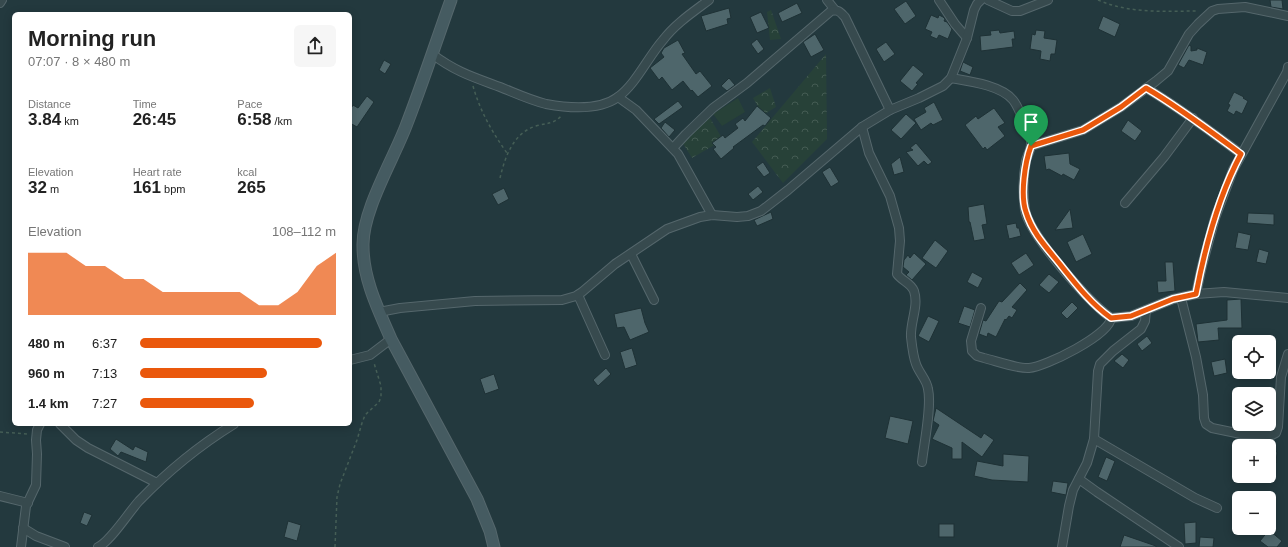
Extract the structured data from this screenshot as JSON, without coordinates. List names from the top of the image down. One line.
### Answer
{"page":{"heading":["Morning run","07:07 · 8 × 480 m"],"stats":[["Distance","3.84 km"],["Time","26:45"],["Pace","6:58 /km"],["Elevation","32 m"],["Heart rate","161 bpm"],["kcal","265"]],"chart":["Elevation","108–112 m"],"list":[{"name":"480 m","note":"6:37"},{"name":"960 m","note":"7:13"},{"name":"1.4 km","note":"7:27"}],"map_buttons":["+","−"]}}
